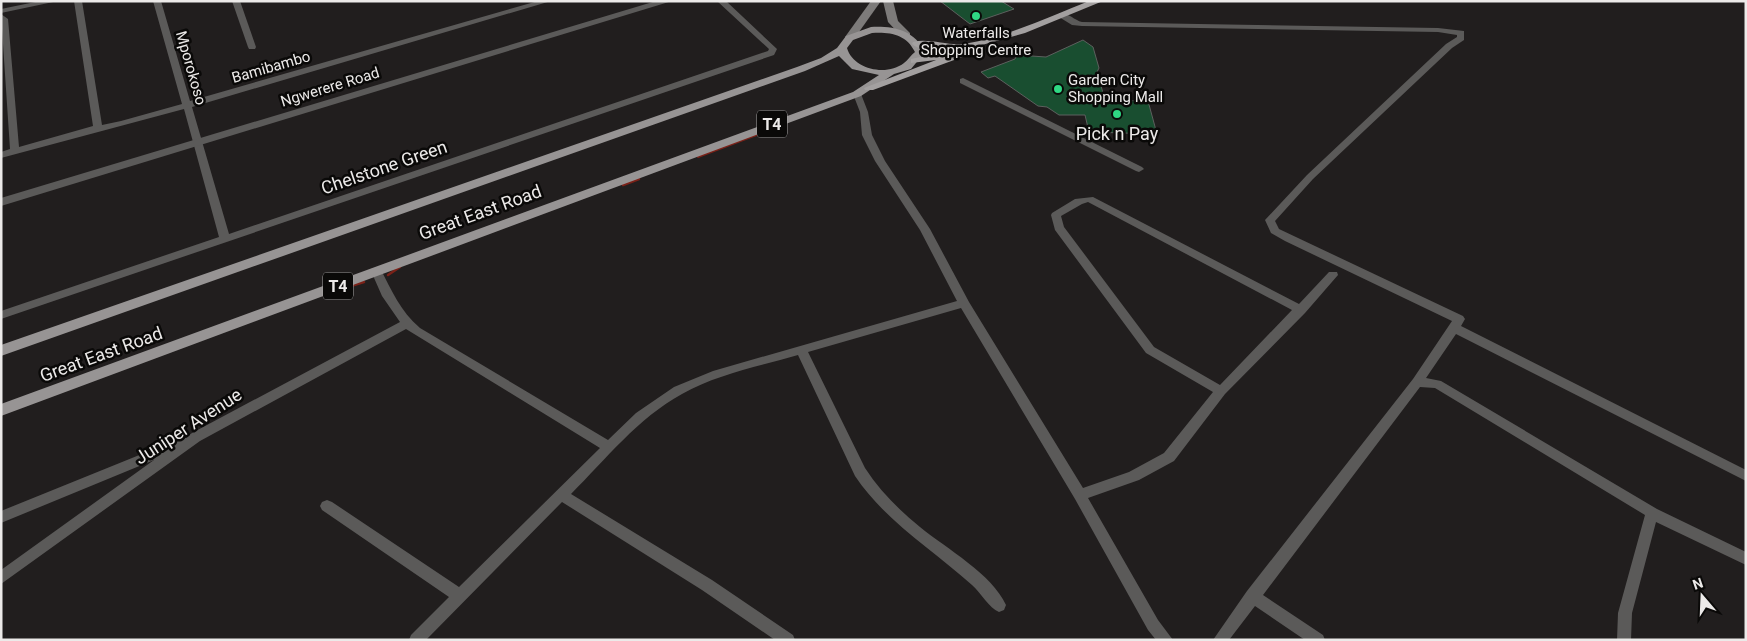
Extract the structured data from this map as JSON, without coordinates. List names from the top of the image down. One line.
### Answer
{"streets":{"highway":["Great East Road"],"main road":["T4"],"street":["Bamibambo","Mporokoso","Ngwerere Road","Chelstone Green","Juniper Avenue"]},"crossings":[["Bamibambo","Mporokoso"],["Mporokoso","Ngwerere Road"],["Mporokoso","Chelstone Green"],["T4","Great East Road"]],"places":["Waterfalls Shopping Centre","Garden City Shopping Mall","Pick n Pay"],"north":"top"}
